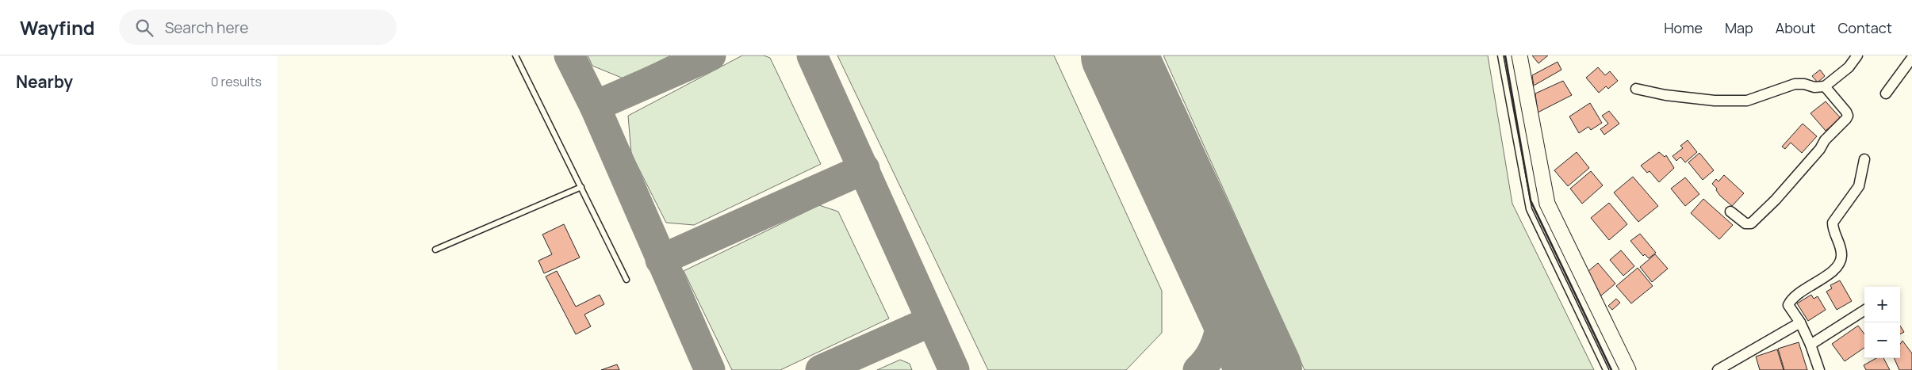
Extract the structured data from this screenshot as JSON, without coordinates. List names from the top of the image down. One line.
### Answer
{"page":{"header":"Wayfind","search":"Search here","nav":["Home","Map","About","Contact"],"heading":["Nearby","0 results"],"map_buttons":["+","−"]}}
